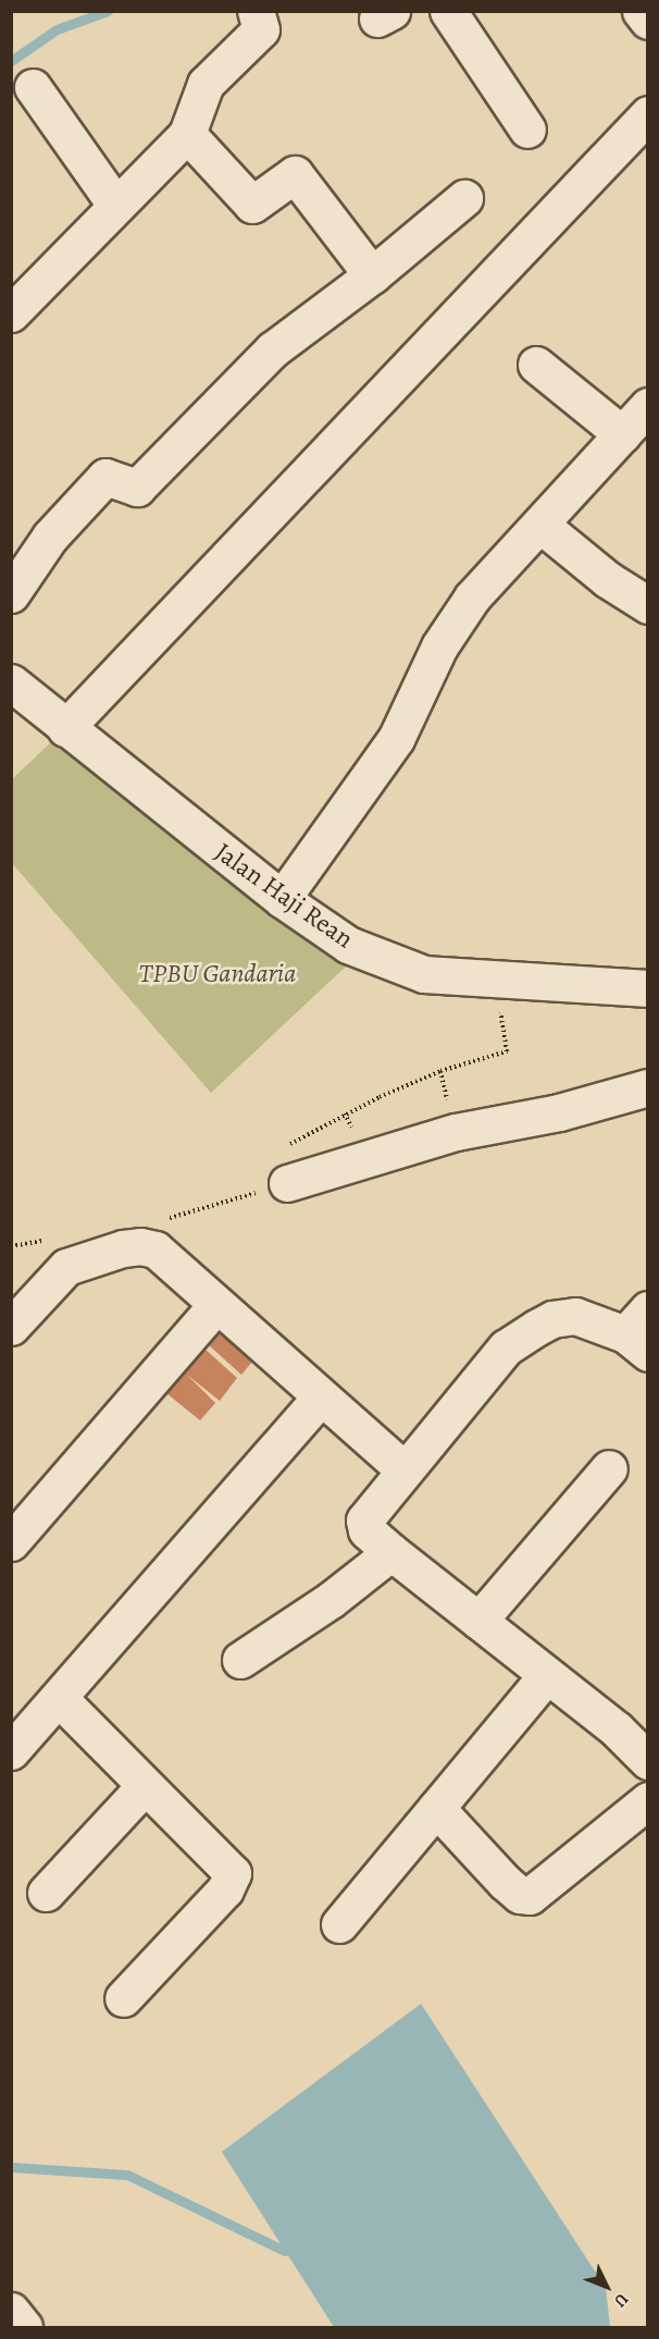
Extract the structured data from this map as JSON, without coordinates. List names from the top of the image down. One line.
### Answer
{"streets":{"street":["Jalan Haji Rean"]},"parks":["TPBU Gandaria"],"north":"bottom right"}
